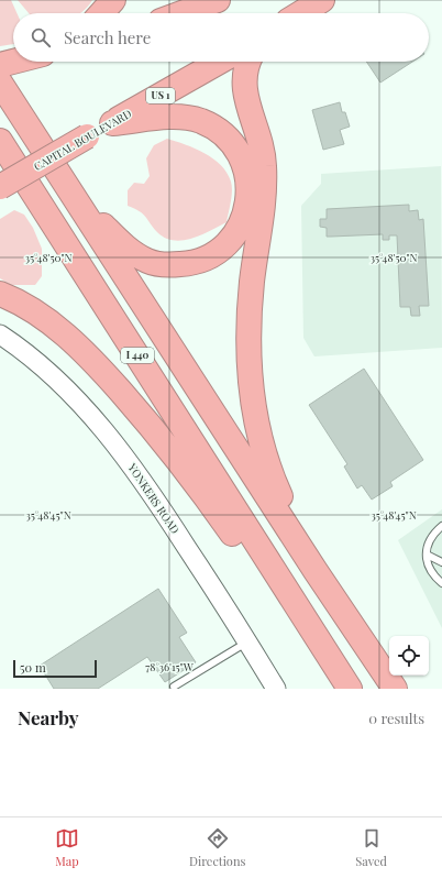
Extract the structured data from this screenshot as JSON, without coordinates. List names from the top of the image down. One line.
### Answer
{"streets":{"highway":["US 1","CAPITAL BOULEVARD","I 440"],"street":["YONKERS ROAD"]},"scale_bar":"50 m","page":{"search":"Search here","scale":"50 m","heading":["Nearby","0 results"],"nav":["Map","Directions","Saved"]},"coordinates":["35°48'50\"N","35°48'45\"N","78°36'15\"W"]}
